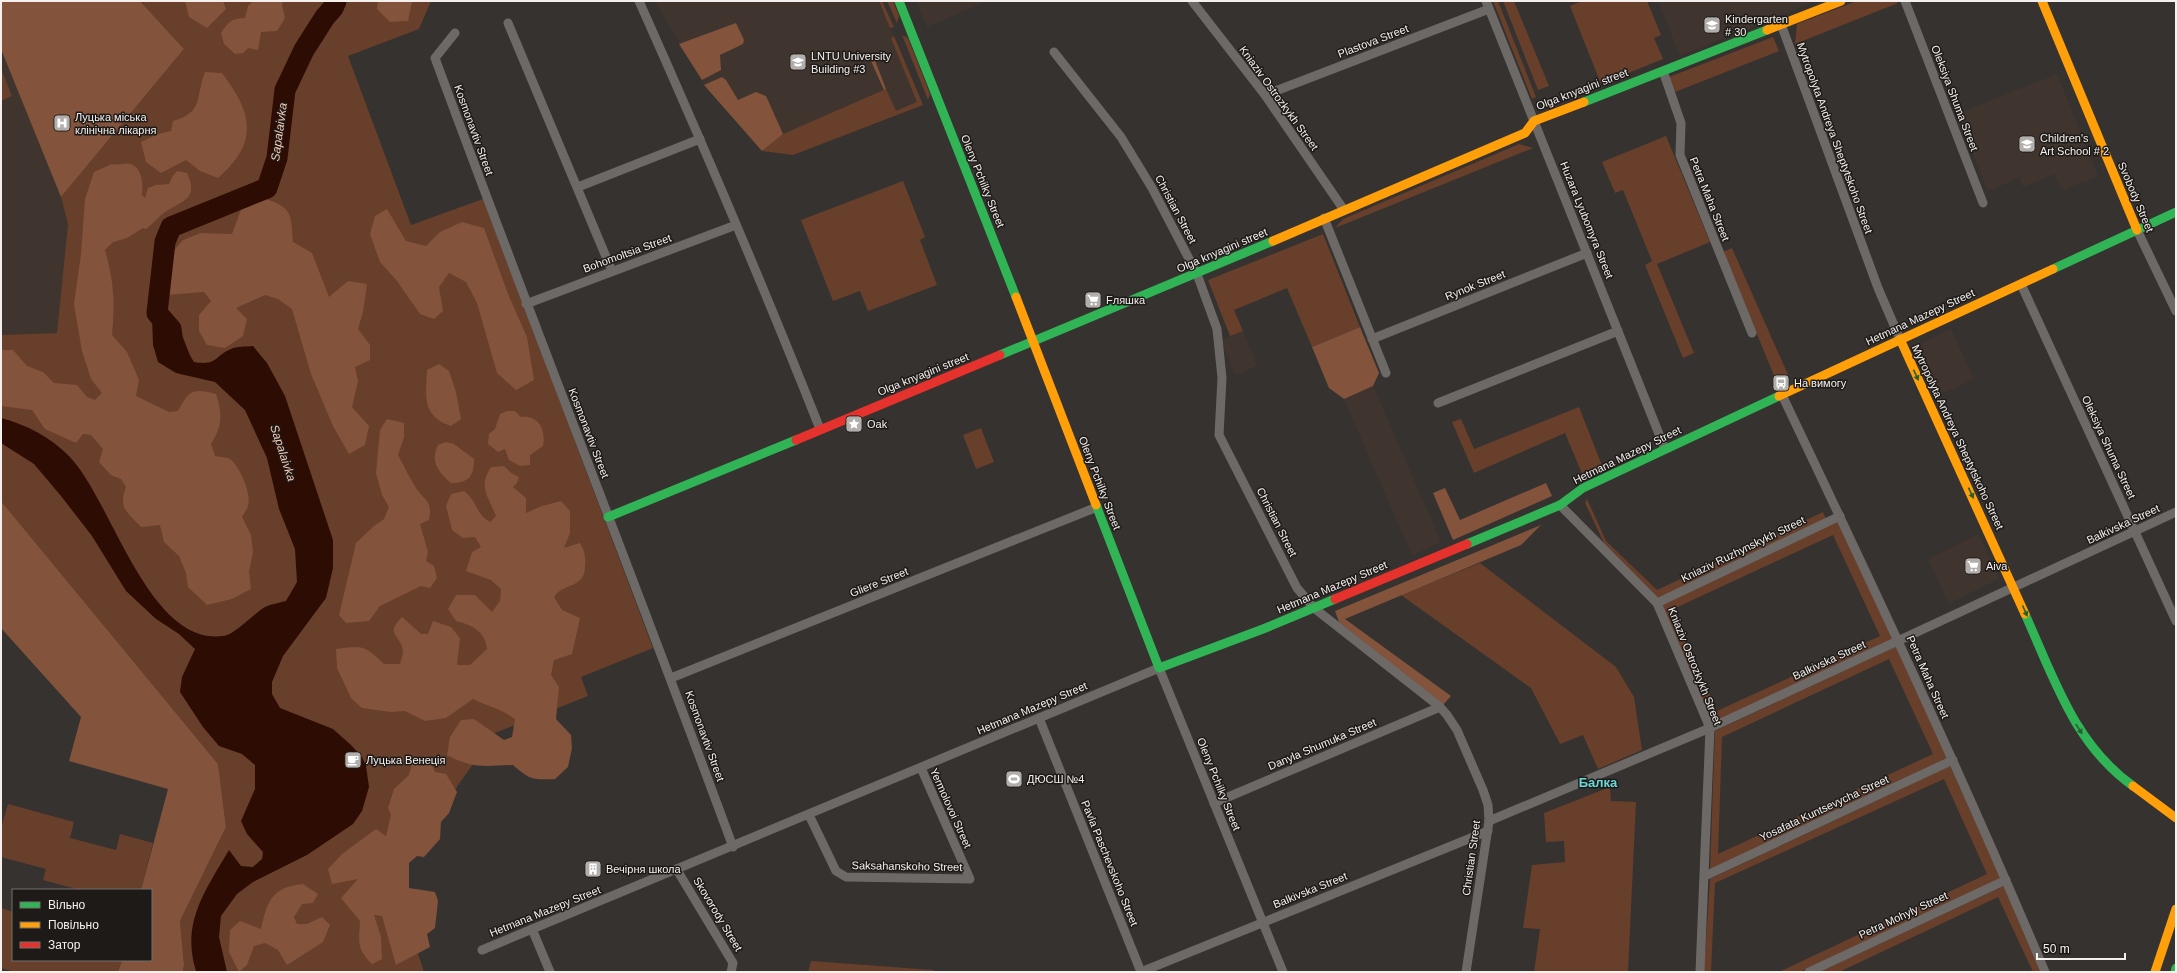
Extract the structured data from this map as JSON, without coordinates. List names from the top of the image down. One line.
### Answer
{"streets":{"street":["Plastova Street","Olga knyagini street","Kniaziv Ostrozkykh Street","Oleksiya Shuma Street","Kosmonavtiv Street","Mytropolyta Andreya Sheptytskoho Street","Oleny Pchilky Street","Svobody Street","Petra Maha Street","Christian Street","Huzara Lyubomyra Street","Bohomoltsia Street","Rynok Street","Hetmana Mazepy Street","Balkivska Street","Kniaziv Ruzhynskykh Street","Gliere Street","Danyla Shumuka Street","Yermolovoi Street","Yosafata Kuntsevycha Street","Pavla Paschevskoho Street","Saksahanskoho Street","Skovorody Street","Petra Mohyly Street"]},"crossings":[["Plastova Street","Kniaziv Ostrozkykh Street"],["Plastova Street","Huzara Lyubomyra Street"],["Olga knyagini street","Kniaziv Ostrozkykh Street"],["Olga knyagini street","Kosmonavtiv Street"],["Olga knyagini street","Mytropolyta Andreya Sheptytskoho Street"],["Olga knyagini street","Oleny Pchilky Street"],["Olga knyagini street","Petra Maha Street"],["Olga knyagini street","Christian Street"],["Olga knyagini street","Huzara Lyubomyra Street"],["Kniaziv Ostrozkykh Street","Hetmana Mazepy Street"],["Kniaziv Ostrozkykh Street","Balkivska Street"],["Kniaziv Ostrozkykh Street","Kniaziv Ruzhynskykh Street"],["Kniaziv Ostrozkykh Street","Yosafata Kuntsevycha Street"],["Oleksiya Shuma Street","Hetmana Mazepy Street"],["Oleksiya Shuma Street","Balkivska Street"],["Kosmonavtiv Street","Bohomoltsia Street"],["Kosmonavtiv Street","Hetmana Mazepy Street"],["Kosmonavtiv Street","Gliere Street"],["Mytropolyta Andreya Sheptytskoho Street","Hetmana Mazepy Street"],["Mytropolyta Andreya Sheptytskoho Street","Balkivska Street"],["Oleny Pchilky Street","Hetmana Mazepy Street"],["Oleny Pchilky Street","Balkivska Street"],["Oleny Pchilky Street","Gliere Street"],["Oleny Pchilky Street","Danyla Shumuka Street"],["Svobody Street","Hetmana Mazepy Street"],["Petra Maha Street","Hetmana Mazepy Street"],["Petra Maha Street","Balkivska Street"],["Petra Maha Street","Kniaziv Ruzhynskykh Street"],["Petra Maha Street","Yosafata Kuntsevycha Street"],["Petra Maha Street","Petra Mohyly Street"],["Christian Street","Hetmana Mazepy Street"],["Christian Street","Balkivska Street"],["Christian Street","Danyla Shumuka Street"],["Huzara Lyubomyra Street","Rynok Street"],["Huzara Lyubomyra Street","Hetmana Mazepy Street"],["Hetmana Mazepy Street","Yermolovoi Street"],["Hetmana Mazepy Street","Pavla Paschevskoho Street"],["Hetmana Mazepy Street","Saksahanskoho Street"],["Hetmana Mazepy Street","Skovorody Street"],["Balkivska Street","Pavla Paschevskoho Street"],["Yermolovoi Street","Saksahanskoho Street"]],"one_way":["Mytropolyta Andreya Sheptytskoho Street"],"districts":["Балка"],"water":["Sapalaivka"],"places":{"school or university":["Kindergarten # 30","LNTU University Building #3","Children's Art School # 2"],"hospital":["Луцька міська клінічна лікарня"],"supermarket":["Fляшка","Aiva"],"bus stop":["На вимогу"],"place":["Oak"],"cafe":["Луцька Венеція"],"sports":["ДЮСШ №4"],"building":["Вечірня школа"]},"legend":["Вільно","Повільно","Затор"],"scale_bar":"50 m"}
